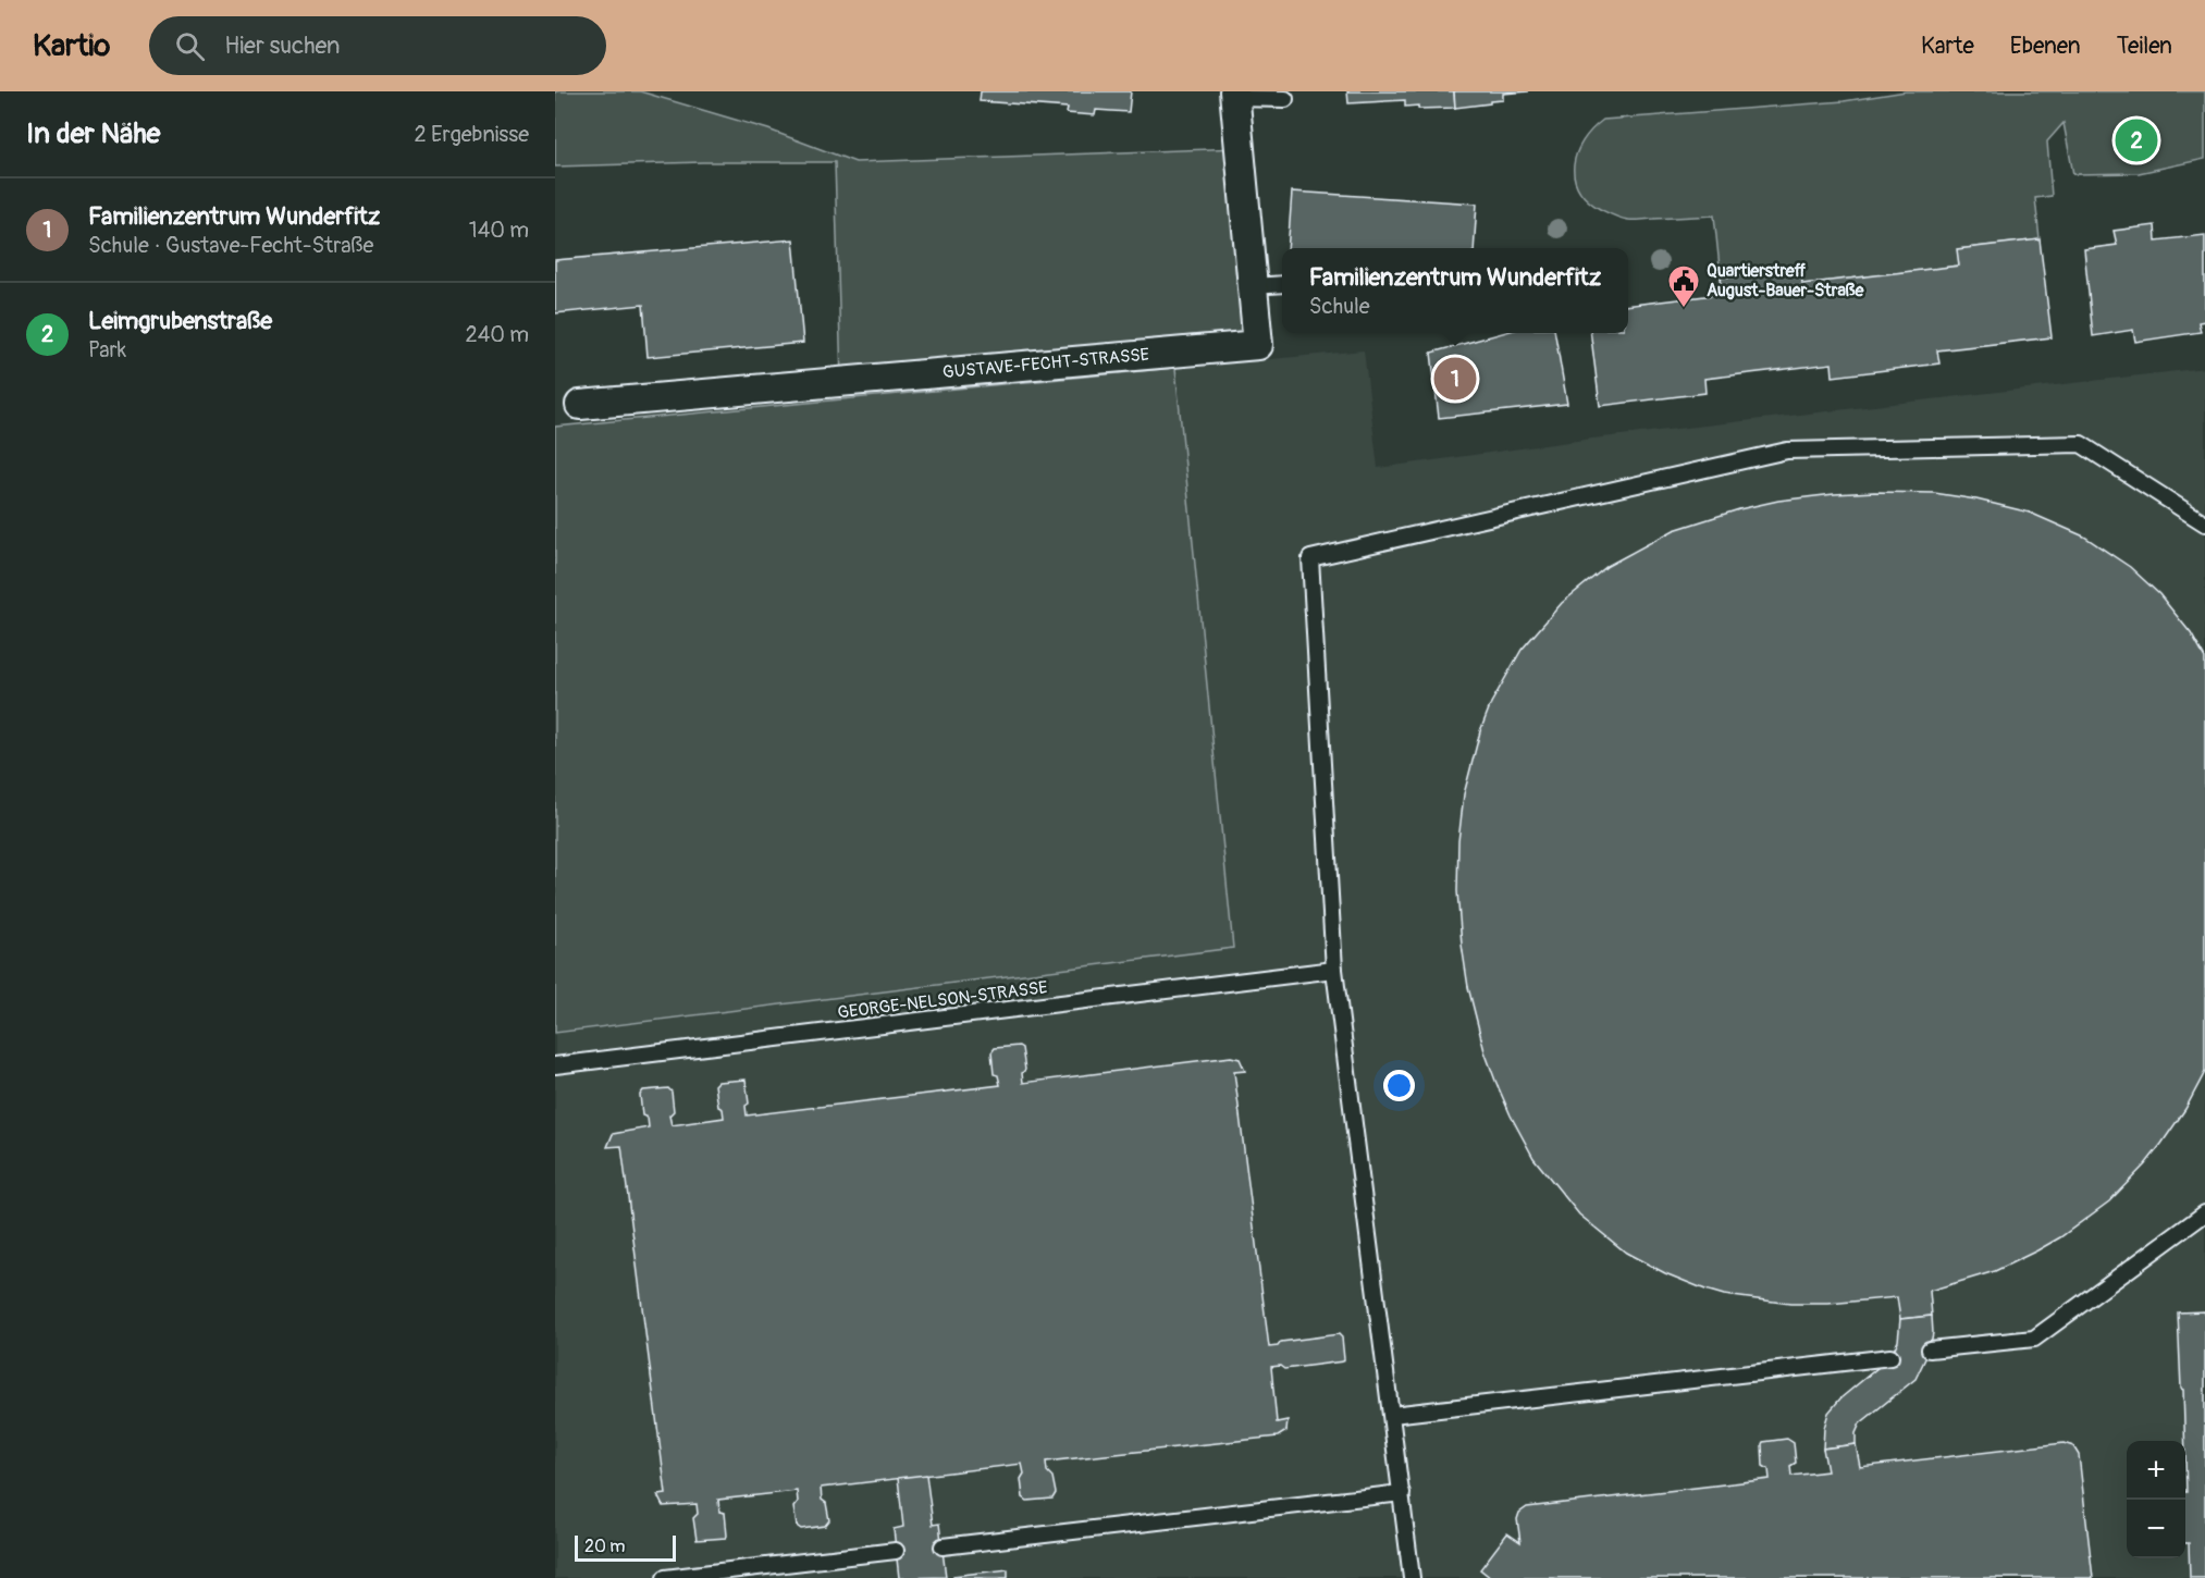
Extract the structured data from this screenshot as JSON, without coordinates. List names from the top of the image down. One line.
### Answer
{"streets":{"street":["GUSTAVE-FECHT-STRASSE"],"lane":["GEORGE-NELSON-STRASSE"]},"places":{"public building":["Quartierstreff August-Bauer-Straße"]},"scale_bar":"20 m","page":{"header":"Kartio","search":"Hier suchen","nav":["Karte","Ebenen","Teilen"],"heading":["In der Nähe","2 Ergebnisse"],"pins":["2","1"],"list":[{"mark":"1","name":"Familienzentrum Wunderfitz","note":"Schule · Gustave-Fecht-Straße","value":"140 m"},{"mark":"2","name":"Leimgrubenstraße","note":"Park","value":"240 m"}],"popup":["Familienzentrum Wunderfitz","Schule"],"map_buttons":["+","−"],"scale":"20 m"}}
